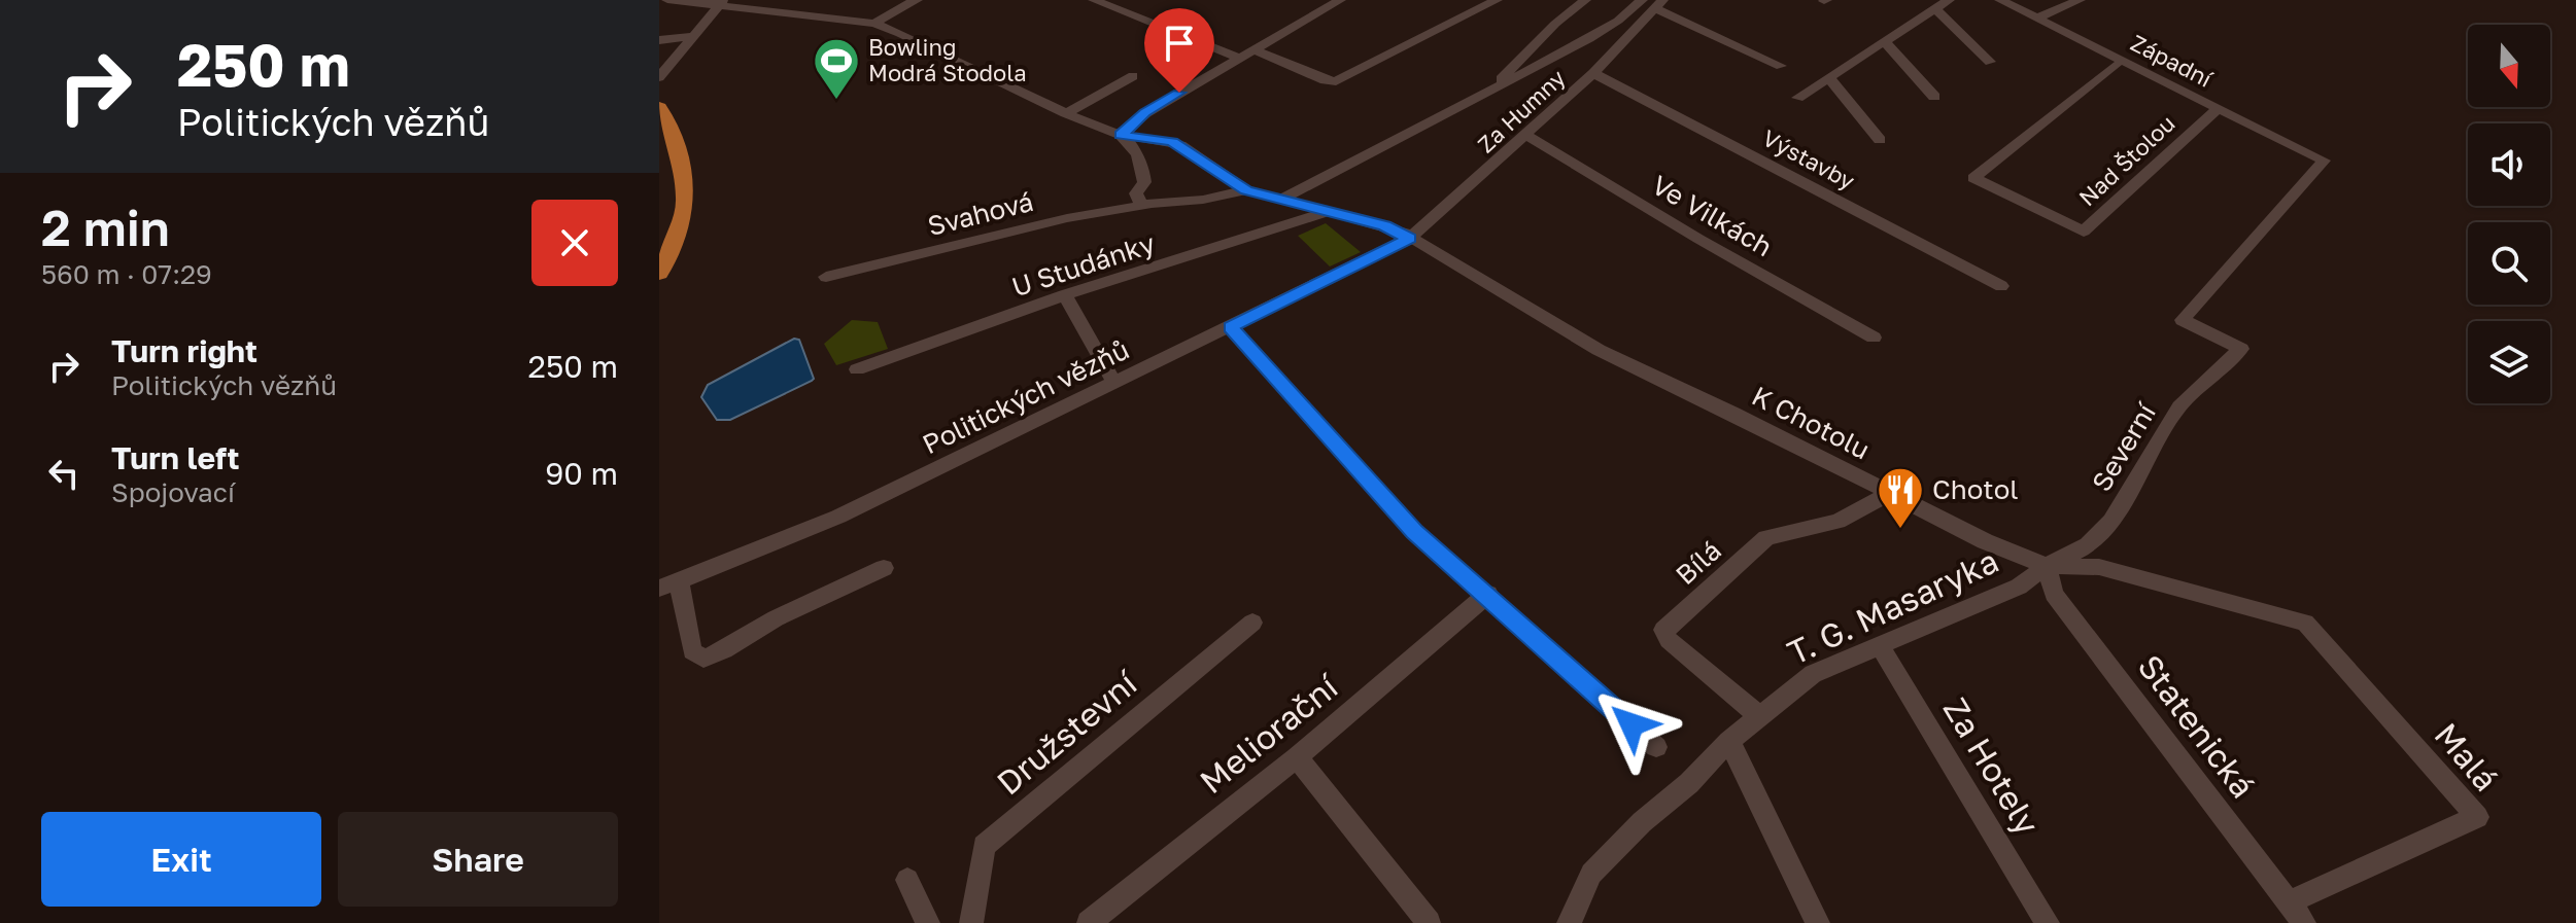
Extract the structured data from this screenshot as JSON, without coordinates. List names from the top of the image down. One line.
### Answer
{"streets":{"street":["Západní","Za Humny","Výstavby","Nad Štolou","Svahová","Ve Vilkách","U Studánky","Politických vězňů","K Chotolu","Severní","Bílá","T. G. Masaryka","Statenická","Družstevní","Meliorační","Malá","Za Hotely"]},"crossings":[["Západní","Nad Štolou"],["Západní","Severní"],["Za Humny","Výstavby"],["Za Humny","Ve Vilkách"],["Za Humny","Politických vězňů"],["Za Humny","K Chotolu"],["Svahová","K Chotolu"],["U Studánky","K Chotolu"],["Politických vězňů","K Chotolu"],["K Chotolu","Severní"],["K Chotolu","Bílá"],["K Chotolu","T. G. Masaryka"],["K Chotolu","Statenická"],["K Chotolu","Malá"],["Severní","T. G. Masaryka"],["Severní","Statenická"],["Bílá","T. G. Masaryka"],["T. G. Masaryka","Statenická"],["T. G. Masaryka","Za Hotely"],["Statenická","Malá"]],"places":{"sports":["Bowling Modrá Stodola"],"restaurant":["Chotol"]},"north":"bottom","page":{"turn":["250 m","Politických vězňů"],"heading":["2 min","560 m · 07:29"],"list":[{"name":"Turn right","note":"Politických vězňů","value":"250 m"},{"name":"Turn left","note":"Spojovací","value":"90 m"}],"buttons":["Exit","Share"]}}
